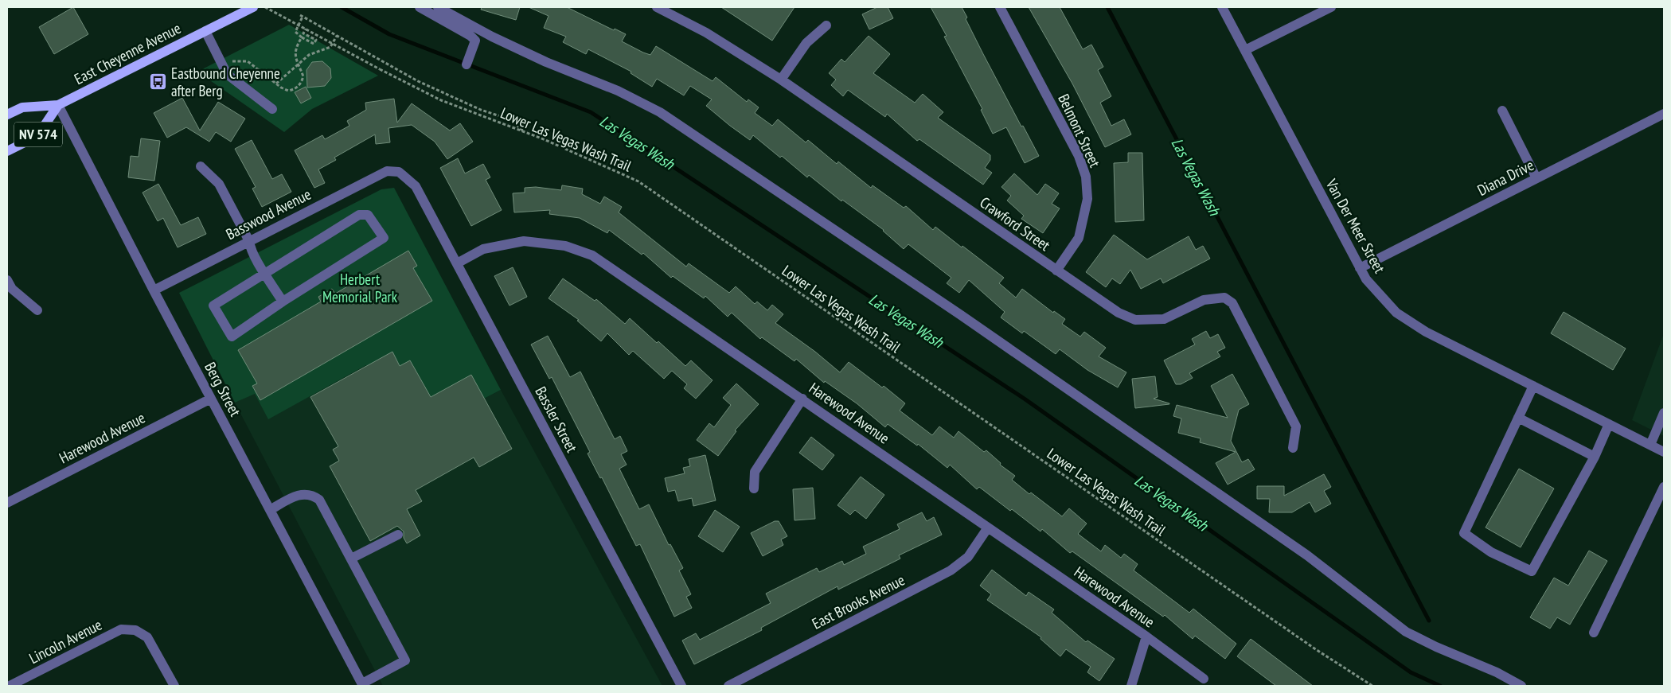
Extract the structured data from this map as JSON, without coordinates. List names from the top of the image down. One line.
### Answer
{"streets":{"main road":["East Cheyenne Avenue","NV 574"],"street":["Belmont Street","Diana Drive","Basswood Avenue","Crawford Street","Van Der Meer Street","Berg Street","Harewood Avenue","Bassler Street","East Brooks Avenue","Lincoln Avenue"],"path":["Lower Las Vegas Wash Trail"]},"crossings":[["East Cheyenne Avenue","Berg Street"],["Belmont Street","Crawford Street"],["Diana Drive","Van Der Meer Street"],["Basswood Avenue","Berg Street"],["Basswood Avenue","Bassler Street"],["Berg Street","Harewood Avenue"],["Harewood Avenue","Bassler Street"],["Harewood Avenue","East Brooks Avenue"]],"water":["Las Vegas Wash"],"parks":["Herbert Memorial Park"],"places":{"bus stop":["Eastbound Cheyenne after Berg"]}}
